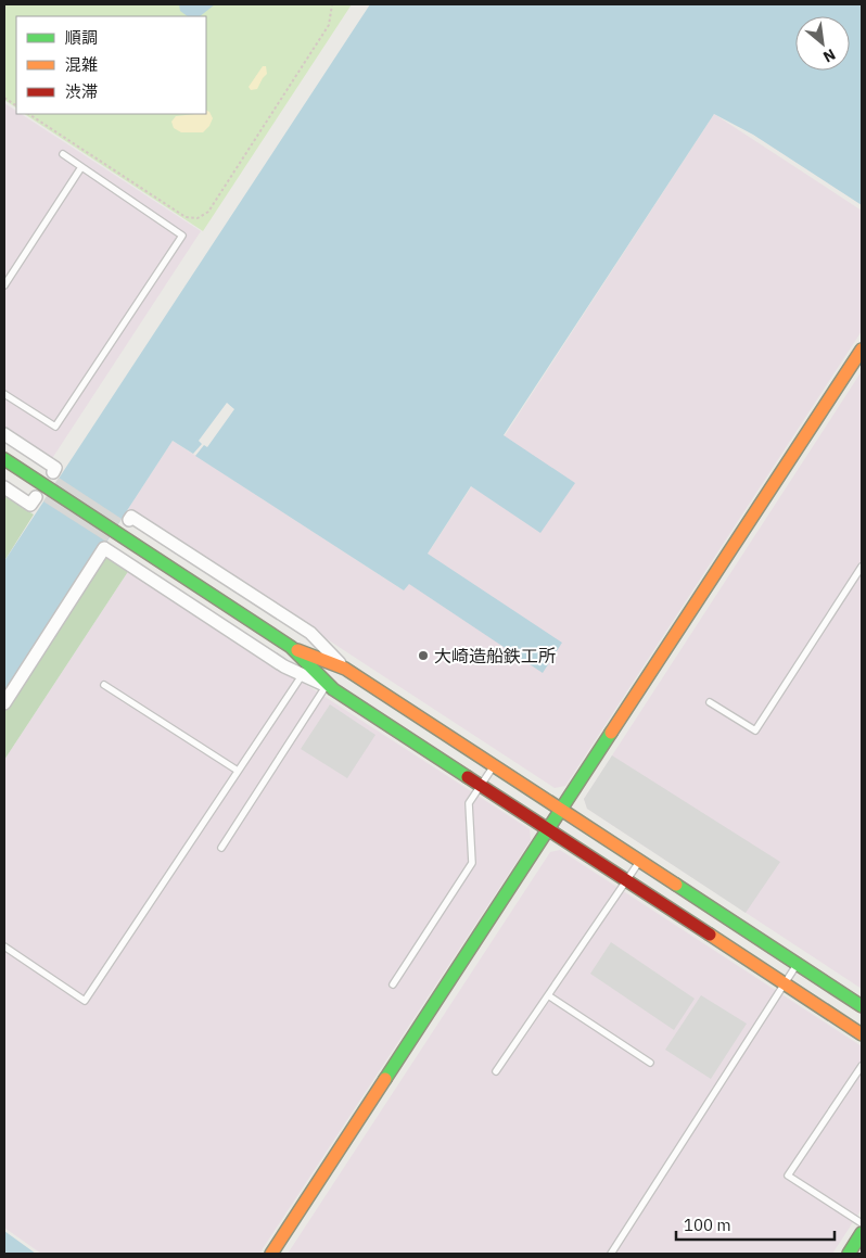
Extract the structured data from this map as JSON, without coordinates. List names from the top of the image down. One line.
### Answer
{"places":["大崎造船鉄工所"],"legend":["順調","混雑","渋滞"],"scale_bar":"100 m","north":"bottom right"}
